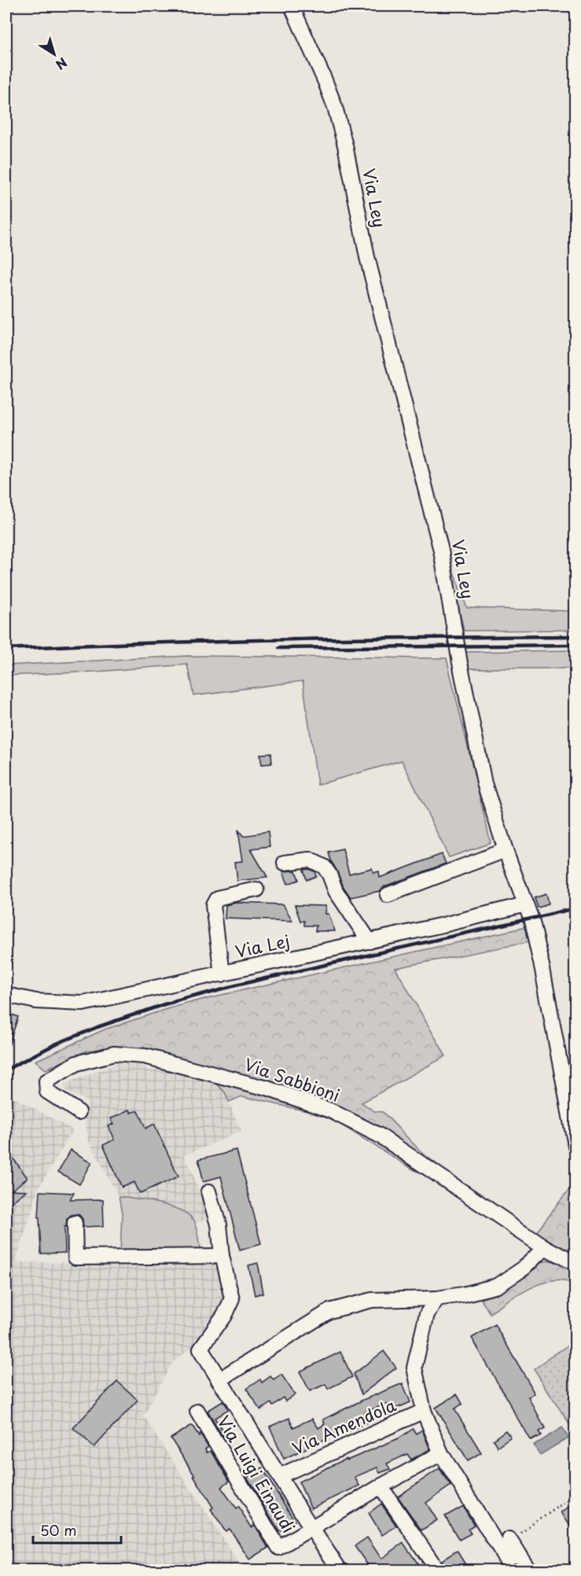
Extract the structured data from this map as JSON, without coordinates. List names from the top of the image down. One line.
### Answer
{"streets":{"street":["Via Ley","Via Lej","Via Sabbioni","Via Amendola","Via Luigi Einaudi"]},"crossings":[["Via Ley","Via Lej"]],"scale_bar":"50 m","north":"bottom right"}
